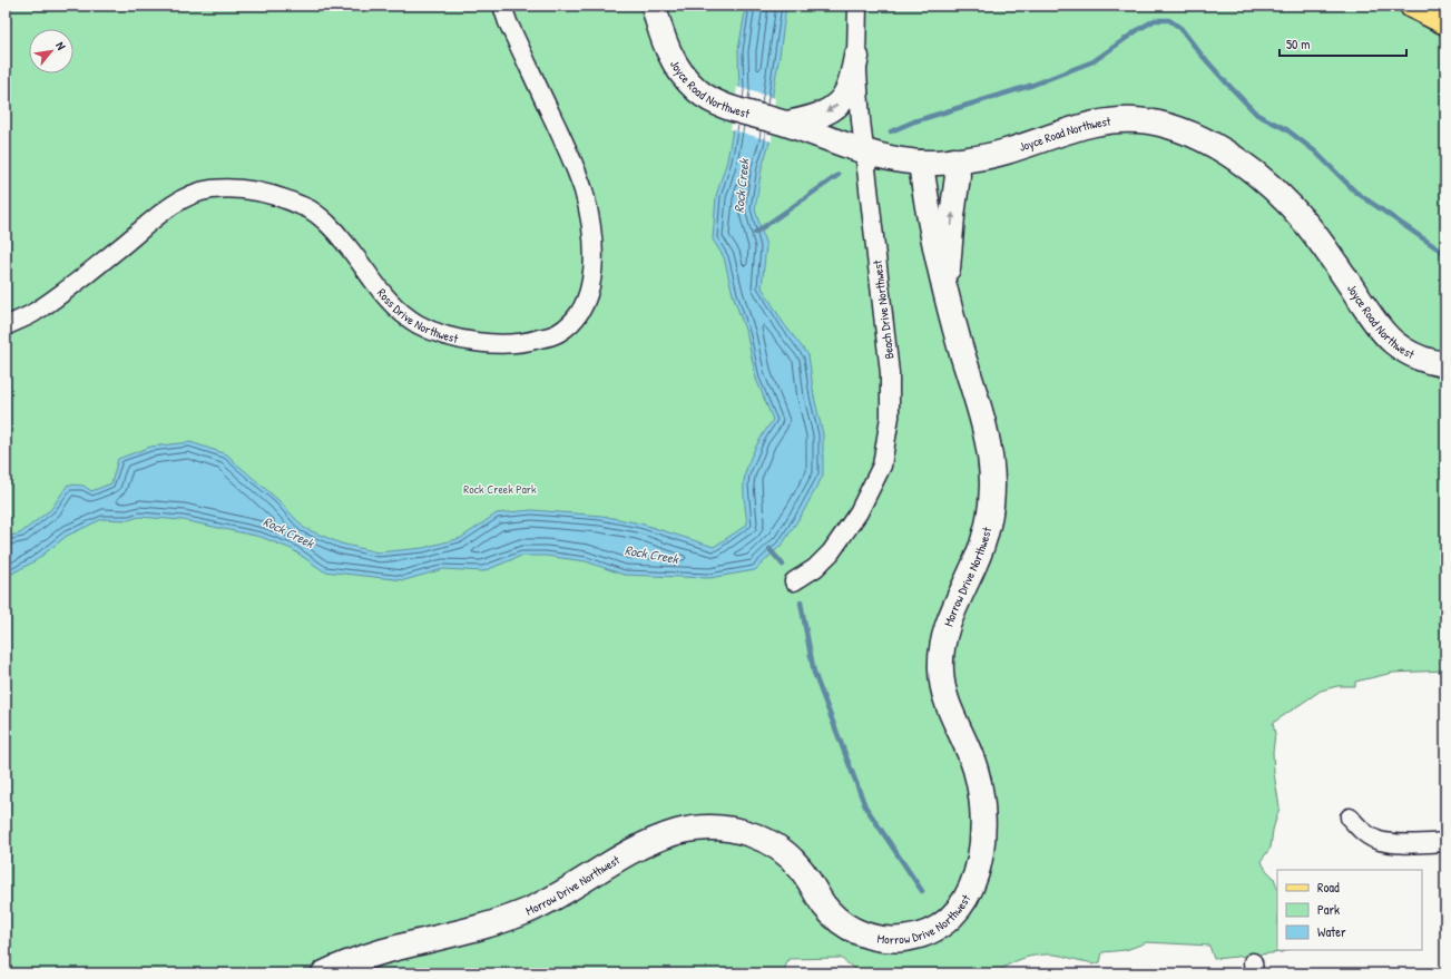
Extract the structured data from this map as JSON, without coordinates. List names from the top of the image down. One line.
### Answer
{"streets":{"street":["Joyce Road Northwest","Beach Drive Northwest","Ross Drive Northwest","Morrow Drive Northwest"]},"crossings":[["Joyce Road Northwest","Beach Drive Northwest"],["Joyce Road Northwest","Morrow Drive Northwest"]],"water":["Rock Creek"],"parks":["Rock Creek Park"],"legend":["Road","Park","Water"],"scale_bar":"50 m","north":"top right"}
